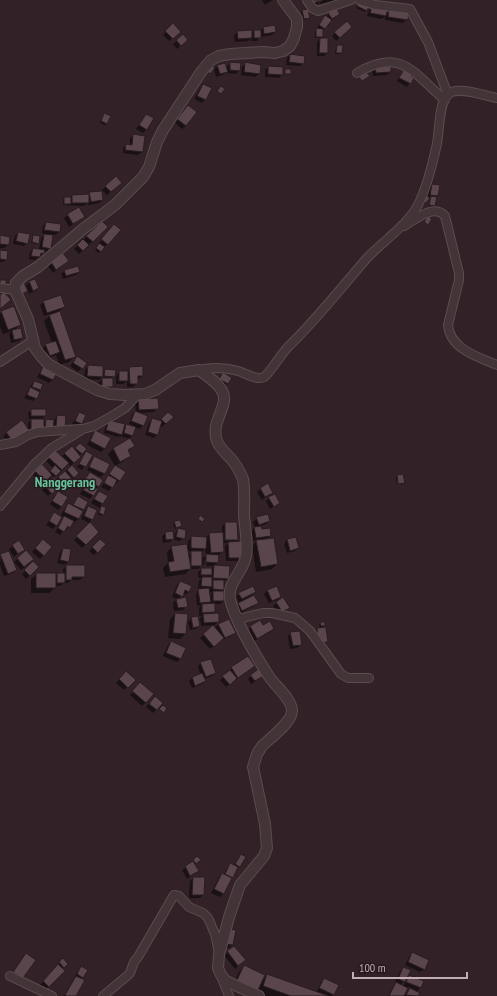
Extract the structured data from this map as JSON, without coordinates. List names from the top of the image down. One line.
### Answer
{"districts":["Nanggerang"],"scale_bar":"100 m"}
